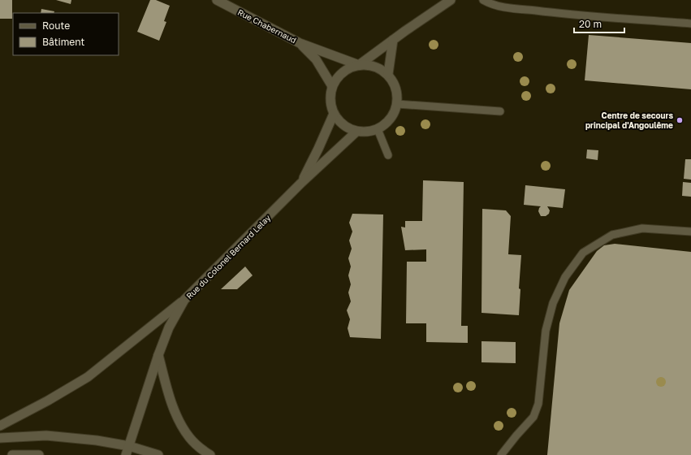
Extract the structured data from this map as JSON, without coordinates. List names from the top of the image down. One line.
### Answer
{"streets":{"street":["Rue Chabernaud","Rue du Colonel Bernard Lelay"]},"places":["Centre de secours principal d'Angoulême"],"legend":["Route","Bâtiment"],"scale_bar":"20 m"}
